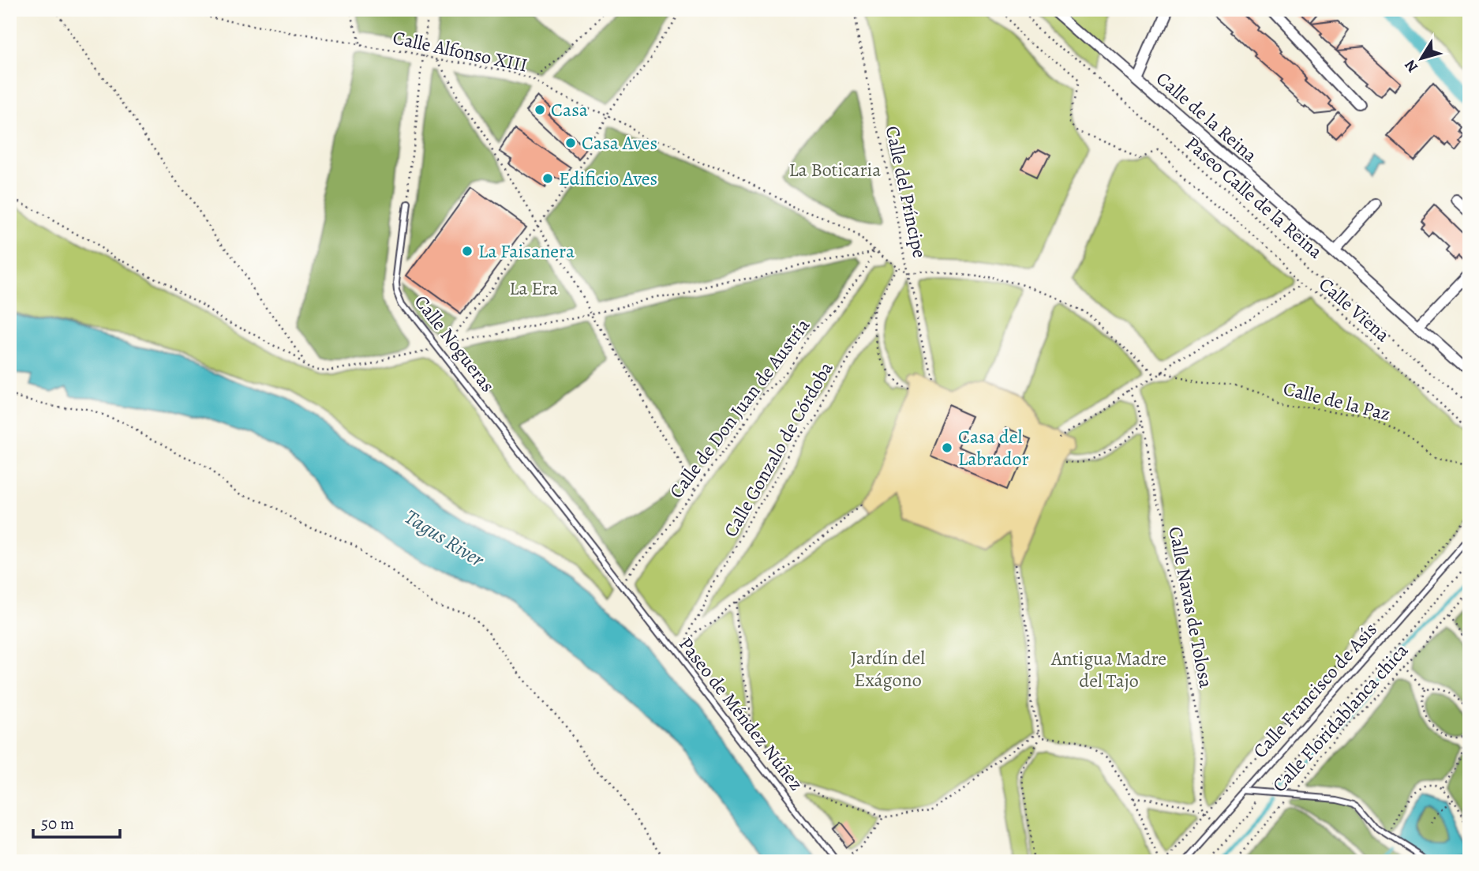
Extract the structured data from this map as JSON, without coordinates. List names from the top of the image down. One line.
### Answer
{"streets":{"street":["Calle de la Reina"],"lane":["Calle Nogueras","Calle Francisco de Asís","Paseo de Méndez Núñez"],"path":["Calle Alfonso XIII","Calle del Príncipe","Paseo Calle de la Reina","Calle Viena","Calle de la Paz","Calle de Don Juan de Austria","Calle Gonzalo de Córdoba","Calle Navas de Tolosa","Calle Floridablanca chica"]},"crossings":[["Calle Alfonso XIII","Calle del Príncipe"],["Calle Alfonso XIII","Calle de Don Juan de Austria"],["Calle Alfonso XIII","Calle Gonzalo de Córdoba"],["Calle Nogueras","Calle de Don Juan de Austria"],["Calle Nogueras","Paseo de Méndez Núñez"],["Calle de Don Juan de Austria","Paseo de Méndez Núñez"]],"water":["Tagus River"],"parks":["La Boticaria","La Era","Jardín del Exágono","Antigua Madre del Tajo"],"places":["Casa","Casa Aves","Edificio Aves","La Faisanera","Casa del Labrador"],"scale_bar":"50 m","north":"bottom left"}
